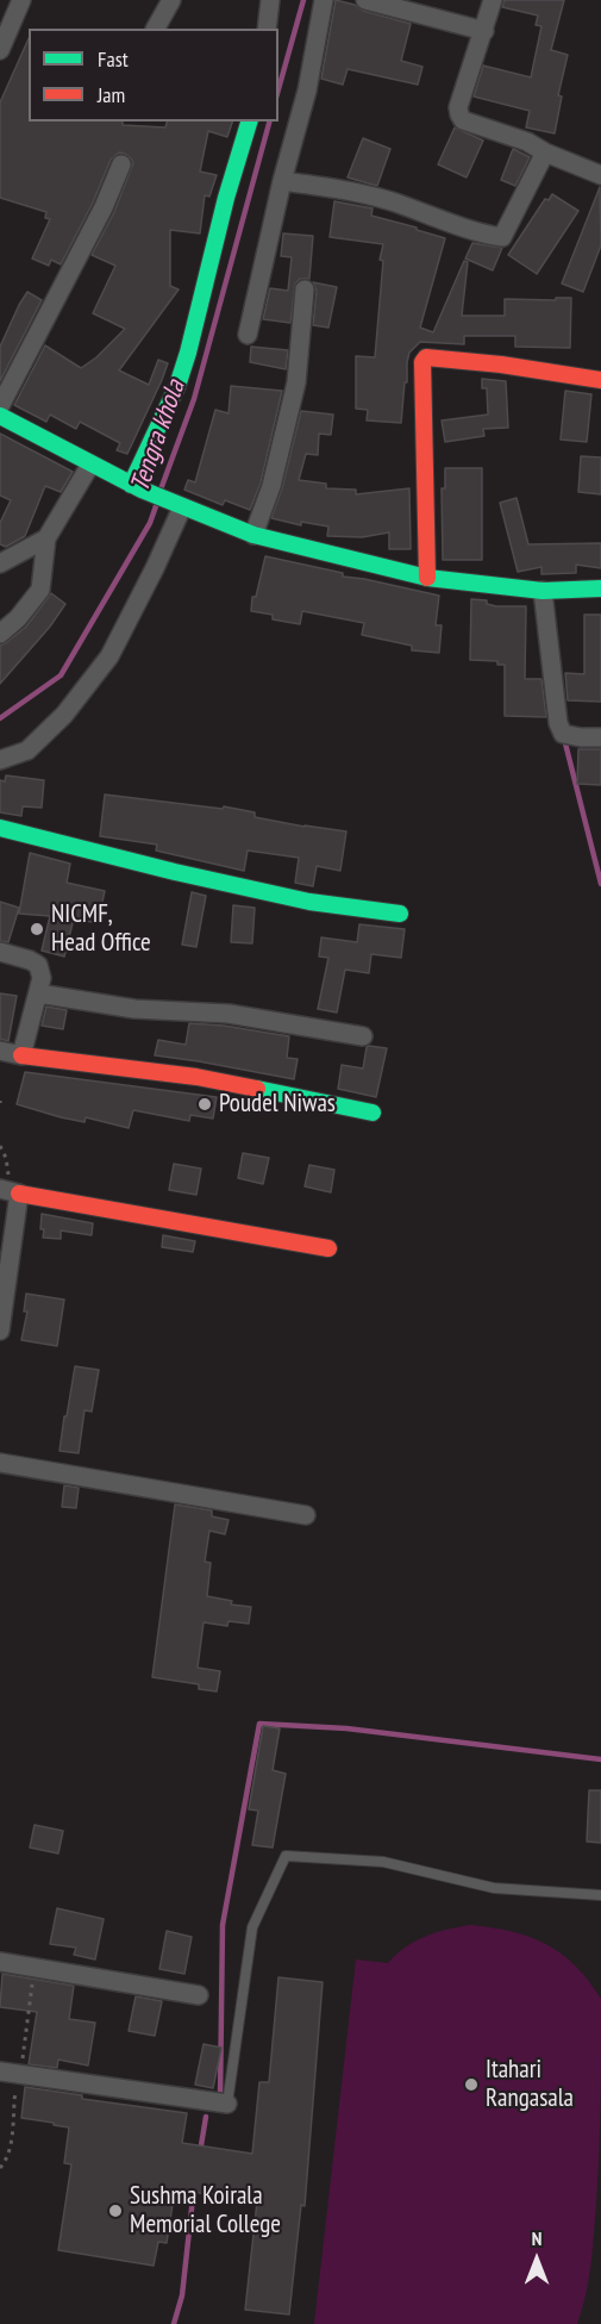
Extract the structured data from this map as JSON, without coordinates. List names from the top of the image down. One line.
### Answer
{"water":["Tengra khola"],"places":["NICMF, Head Office","Poudel Niwas","Itahari Rangasala","Sushma Koirala Memorial College"],"legend":["Fast","Jam"],"north":"top"}
